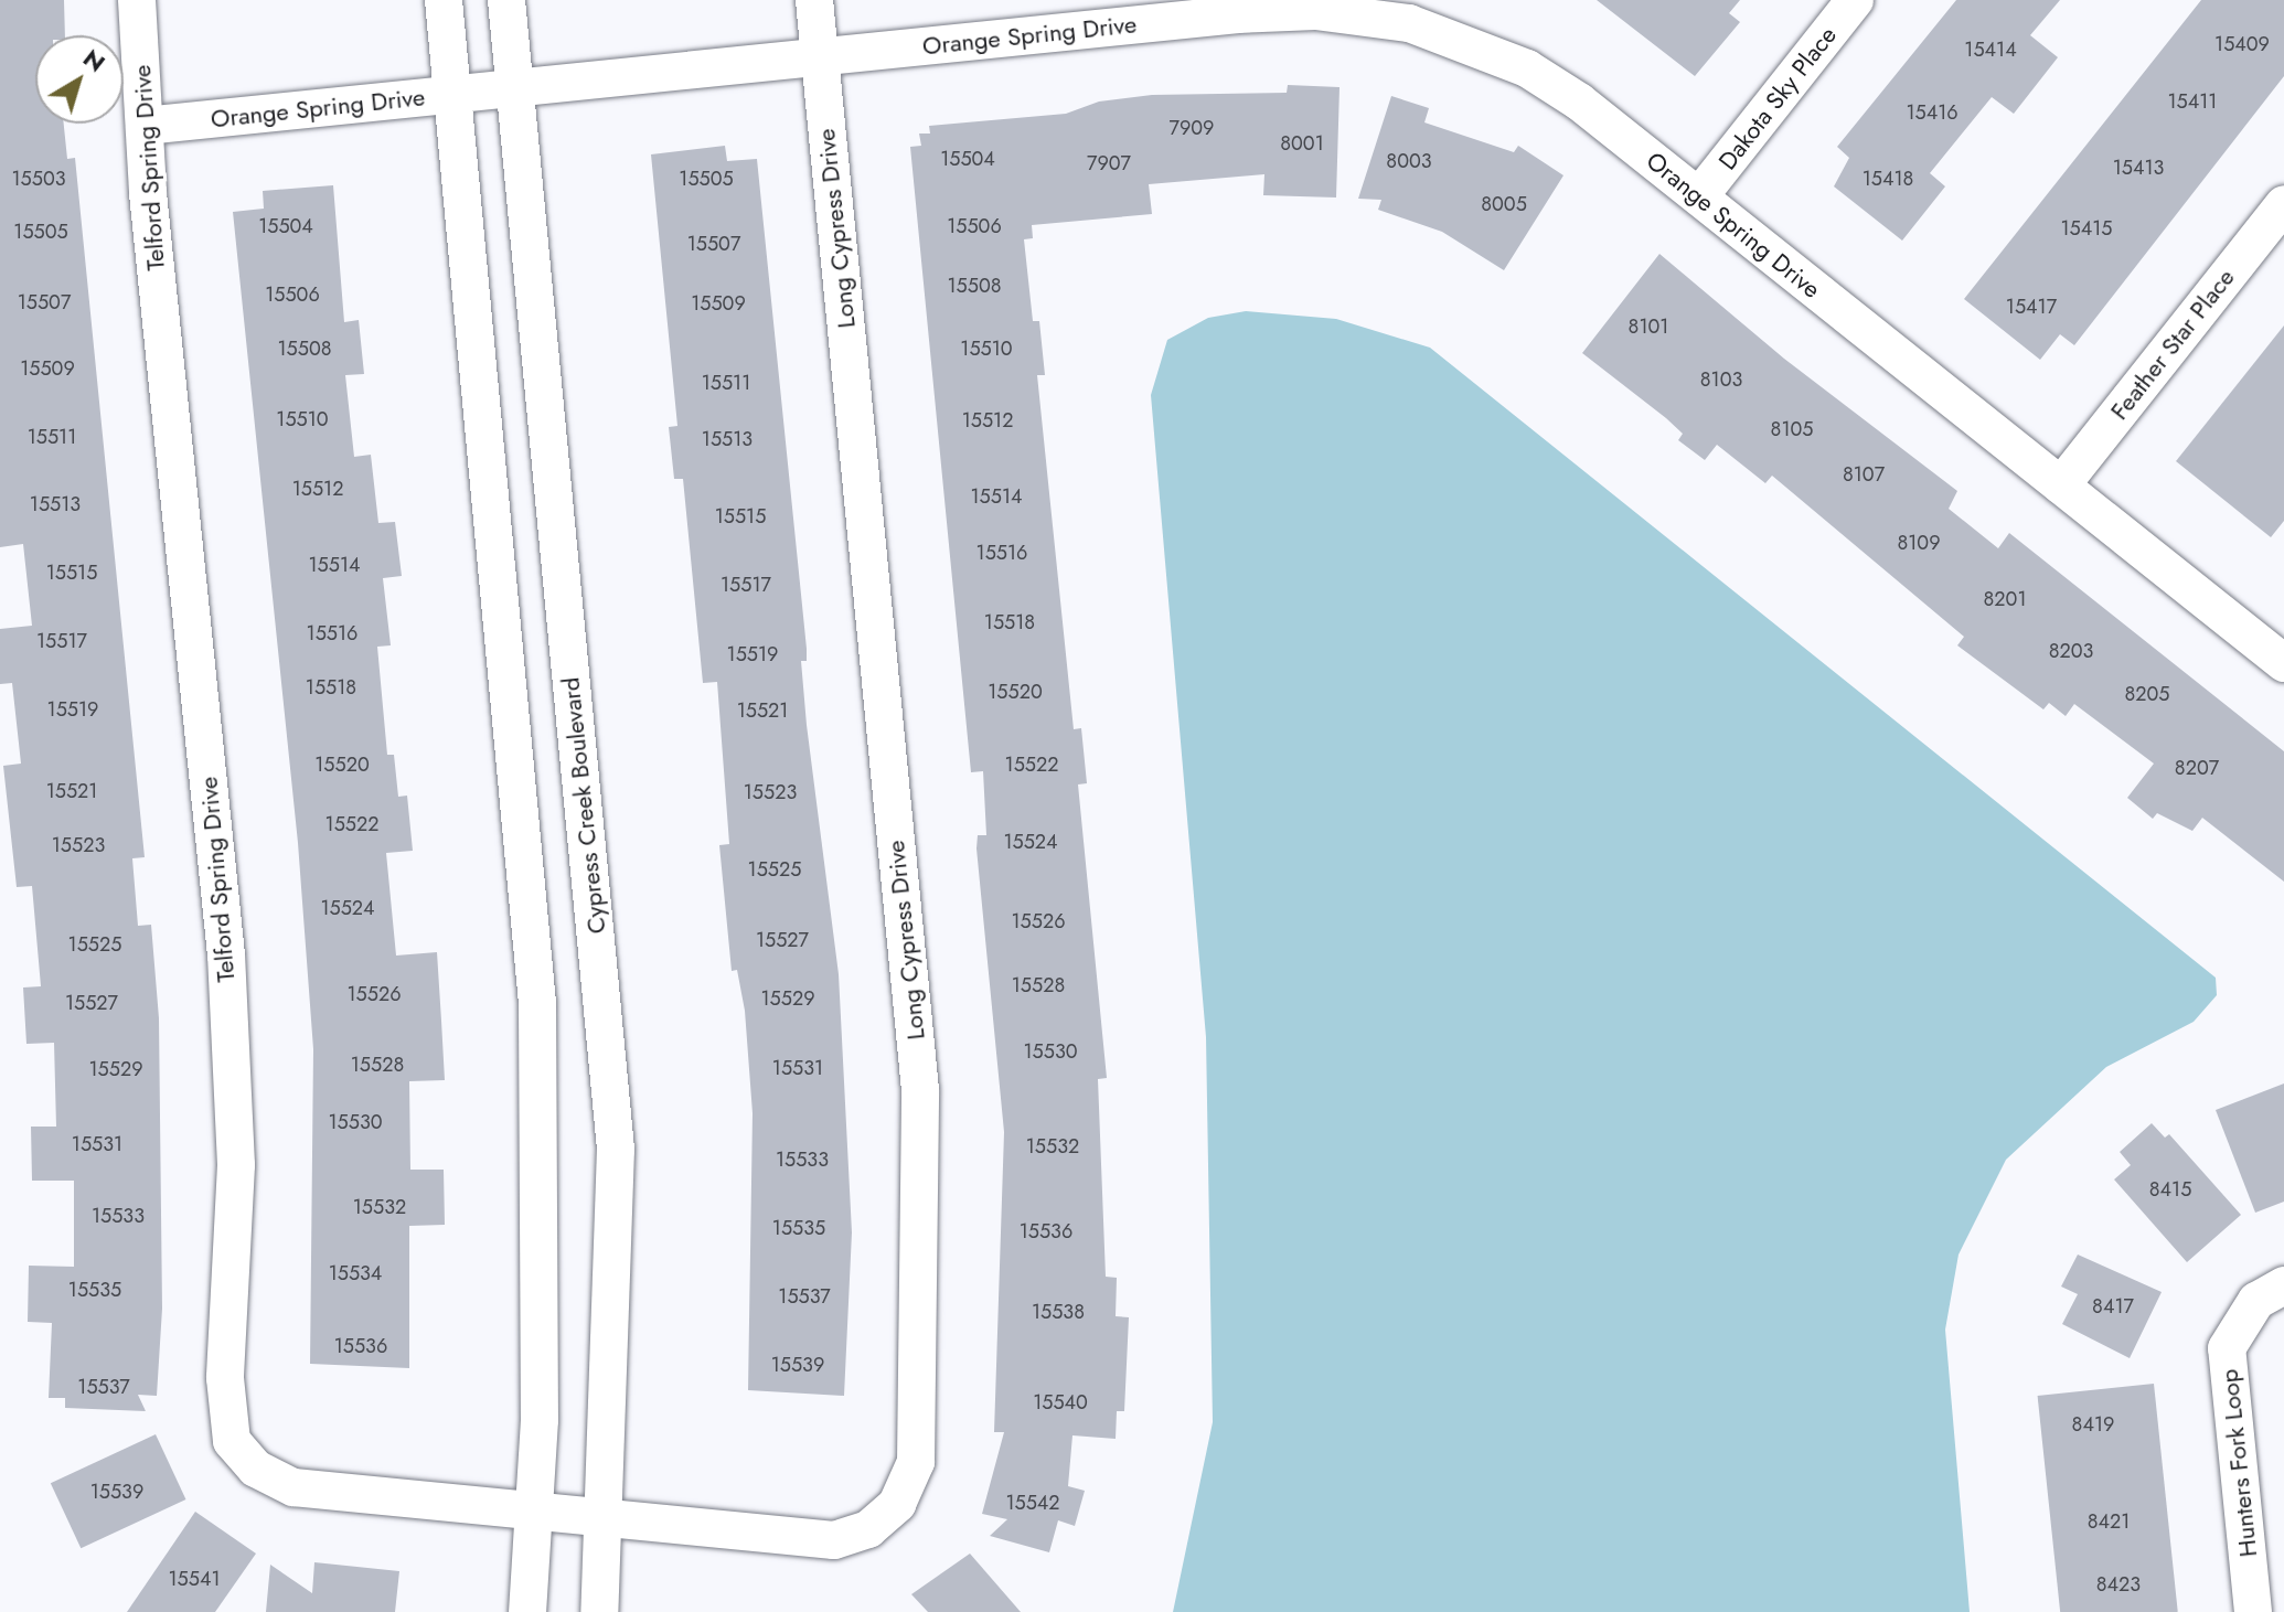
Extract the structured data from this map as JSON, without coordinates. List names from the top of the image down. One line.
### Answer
{"streets":{"street":["Orange Spring Drive","Dakota Sky Place","Telford Spring Drive","Long Cypress Drive","Feather Star Place","Cypress Creek Boulevard","Hunters Fork Loop"]},"crossings":[["Orange Spring Drive","Dakota Sky Place"],["Orange Spring Drive","Telford Spring Drive"],["Orange Spring Drive","Long Cypress Drive"],["Orange Spring Drive","Feather Star Place"],["Orange Spring Drive","Cypress Creek Boulevard"],["Telford Spring Drive","Long Cypress Drive"],["Long Cypress Drive","Cypress Creek Boulevard"]],"house_numbers":["15409","15414","15411","15416","7909","8001","15504","8003","7907","15413","15503","15505","15418","8005","15504","15506","15415","15505","15507","15508","15506","15507","15509","15417","8101","15508","15510","15509","8103","15511","15510","15512","8105","15511","15513","8107","15512","15514","15513","15515","8109","15516","15514","15515","15517","8201","15518","15516","15517","8203","15519","15518","15520","8205","15519","15521","15520","15522","8207","15521","15523","15522","15524","15523","15525","15524","15526","15527","15525","15528","15526","15529","15527","15530","15528","15531","15529","15530","15531","15532","15533","8415","15532","15533","15535","15536","15534","15535","15537","8417","15538","15536","15539","15537","15540","8419","15539","15542","8421","15541","8423"],"north":"top right"}
